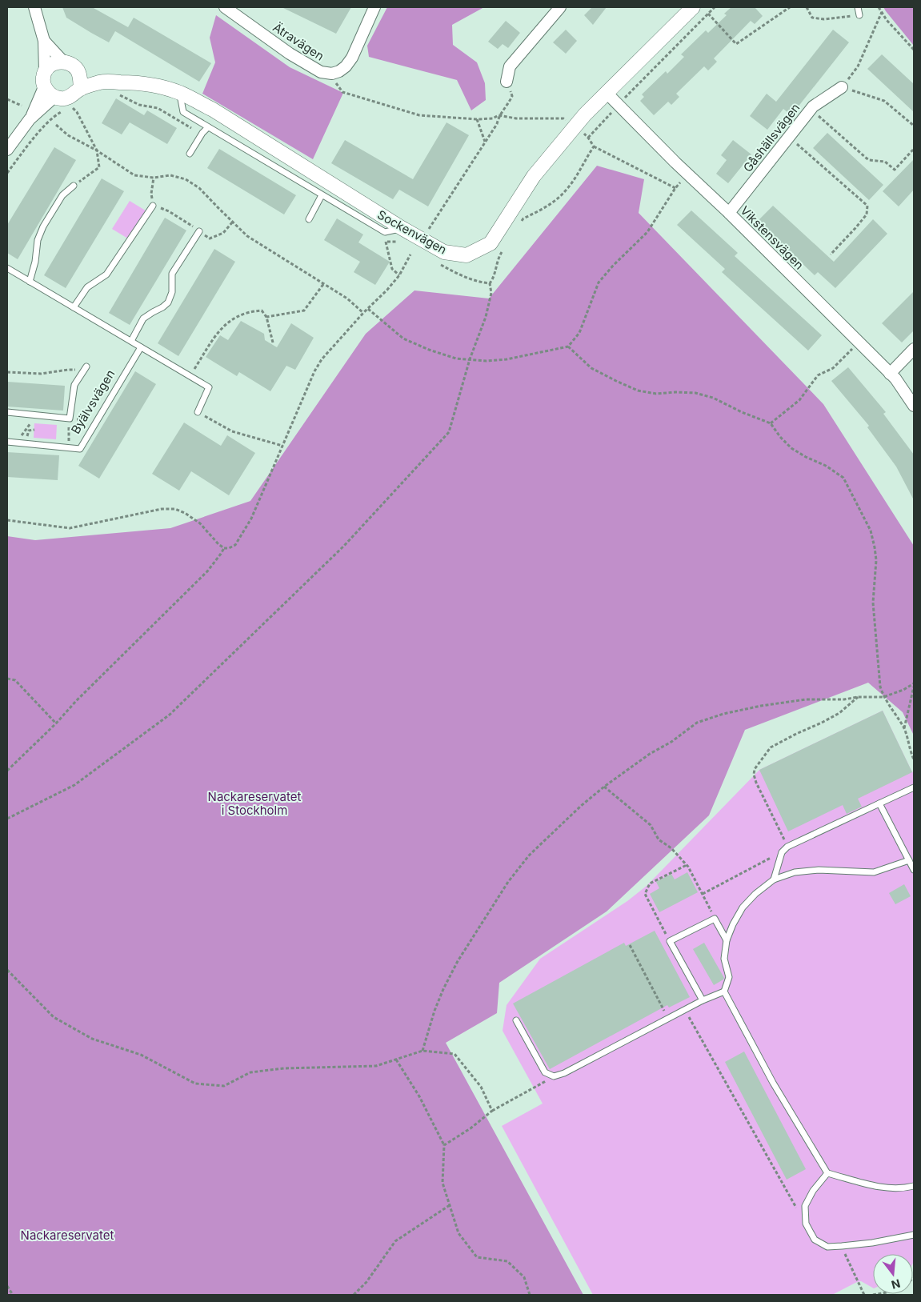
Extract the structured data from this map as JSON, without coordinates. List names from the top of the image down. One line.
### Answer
{"streets":{"street":["Ätravägen","Gåshällsvägen","Sockenvägen","Vikstensvägen"],"lane":["Byälvsvägen"]},"crossings":[["Gåshällsvägen","Vikstensvägen"],["Sockenvägen","Vikstensvägen"]],"parks":["Nackareservatet i Stockholm","Nackareservatet"],"north":"bottom"}
